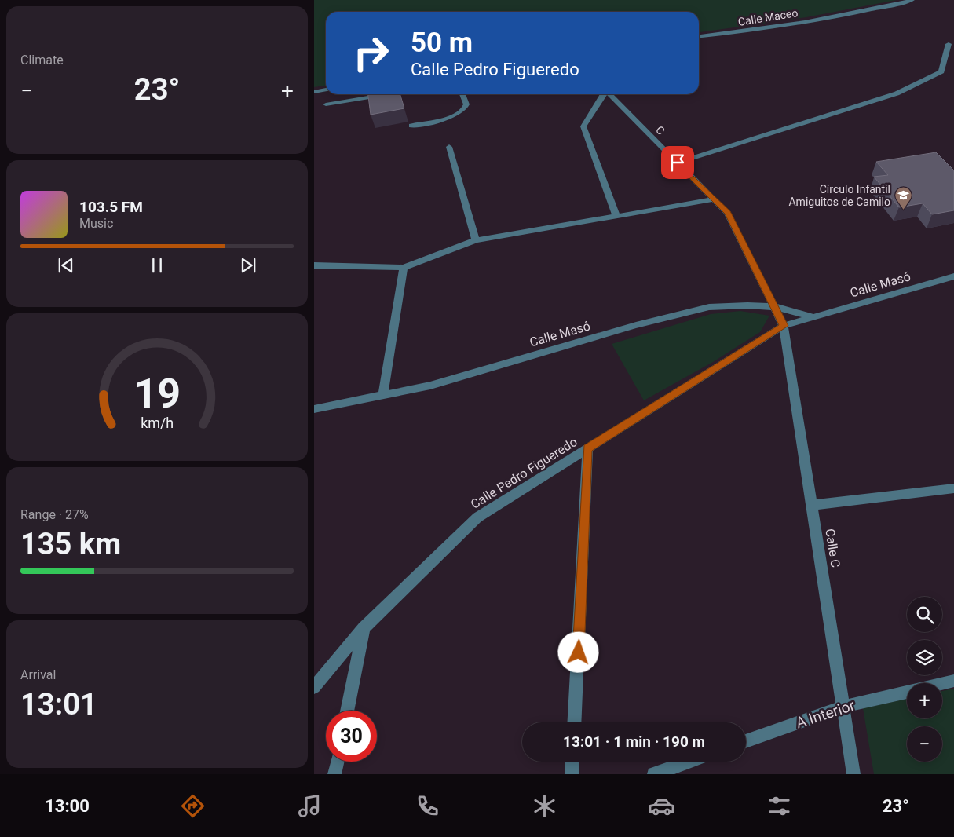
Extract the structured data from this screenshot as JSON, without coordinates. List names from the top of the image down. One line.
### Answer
{"streets":{"street":["Calle Maceo","C","Calle Masó","Calle Pedro Figueredo","Calle C","A Interior"]},"crossings":[["C","Calle Masó"],["C","Calle Pedro Figueredo"],["C","Calle C"],["Calle Masó","Calle Pedro Figueredo"],["Calle Masó","Calle C"],["Calle Pedro Figueredo","Calle C"],["Calle C","A Interior"]],"places":{"school or university":["Círculo Infantil Amiguitos de Camilo"]},"page":{"tile":["Climate",["Range · 27%","135 km"],["Arrival","13:01"]],"turn":["50 m","Calle Pedro Figueredo"],"heat":["−","23°","+"],"song":["103.5 FM","Music"],"map_buttons":["+","−"],"limit":"30","trip":"13:01 · 1 min · 190 m","tabs":["13:00","23°"],"gauge":["19","km/h"]}}
